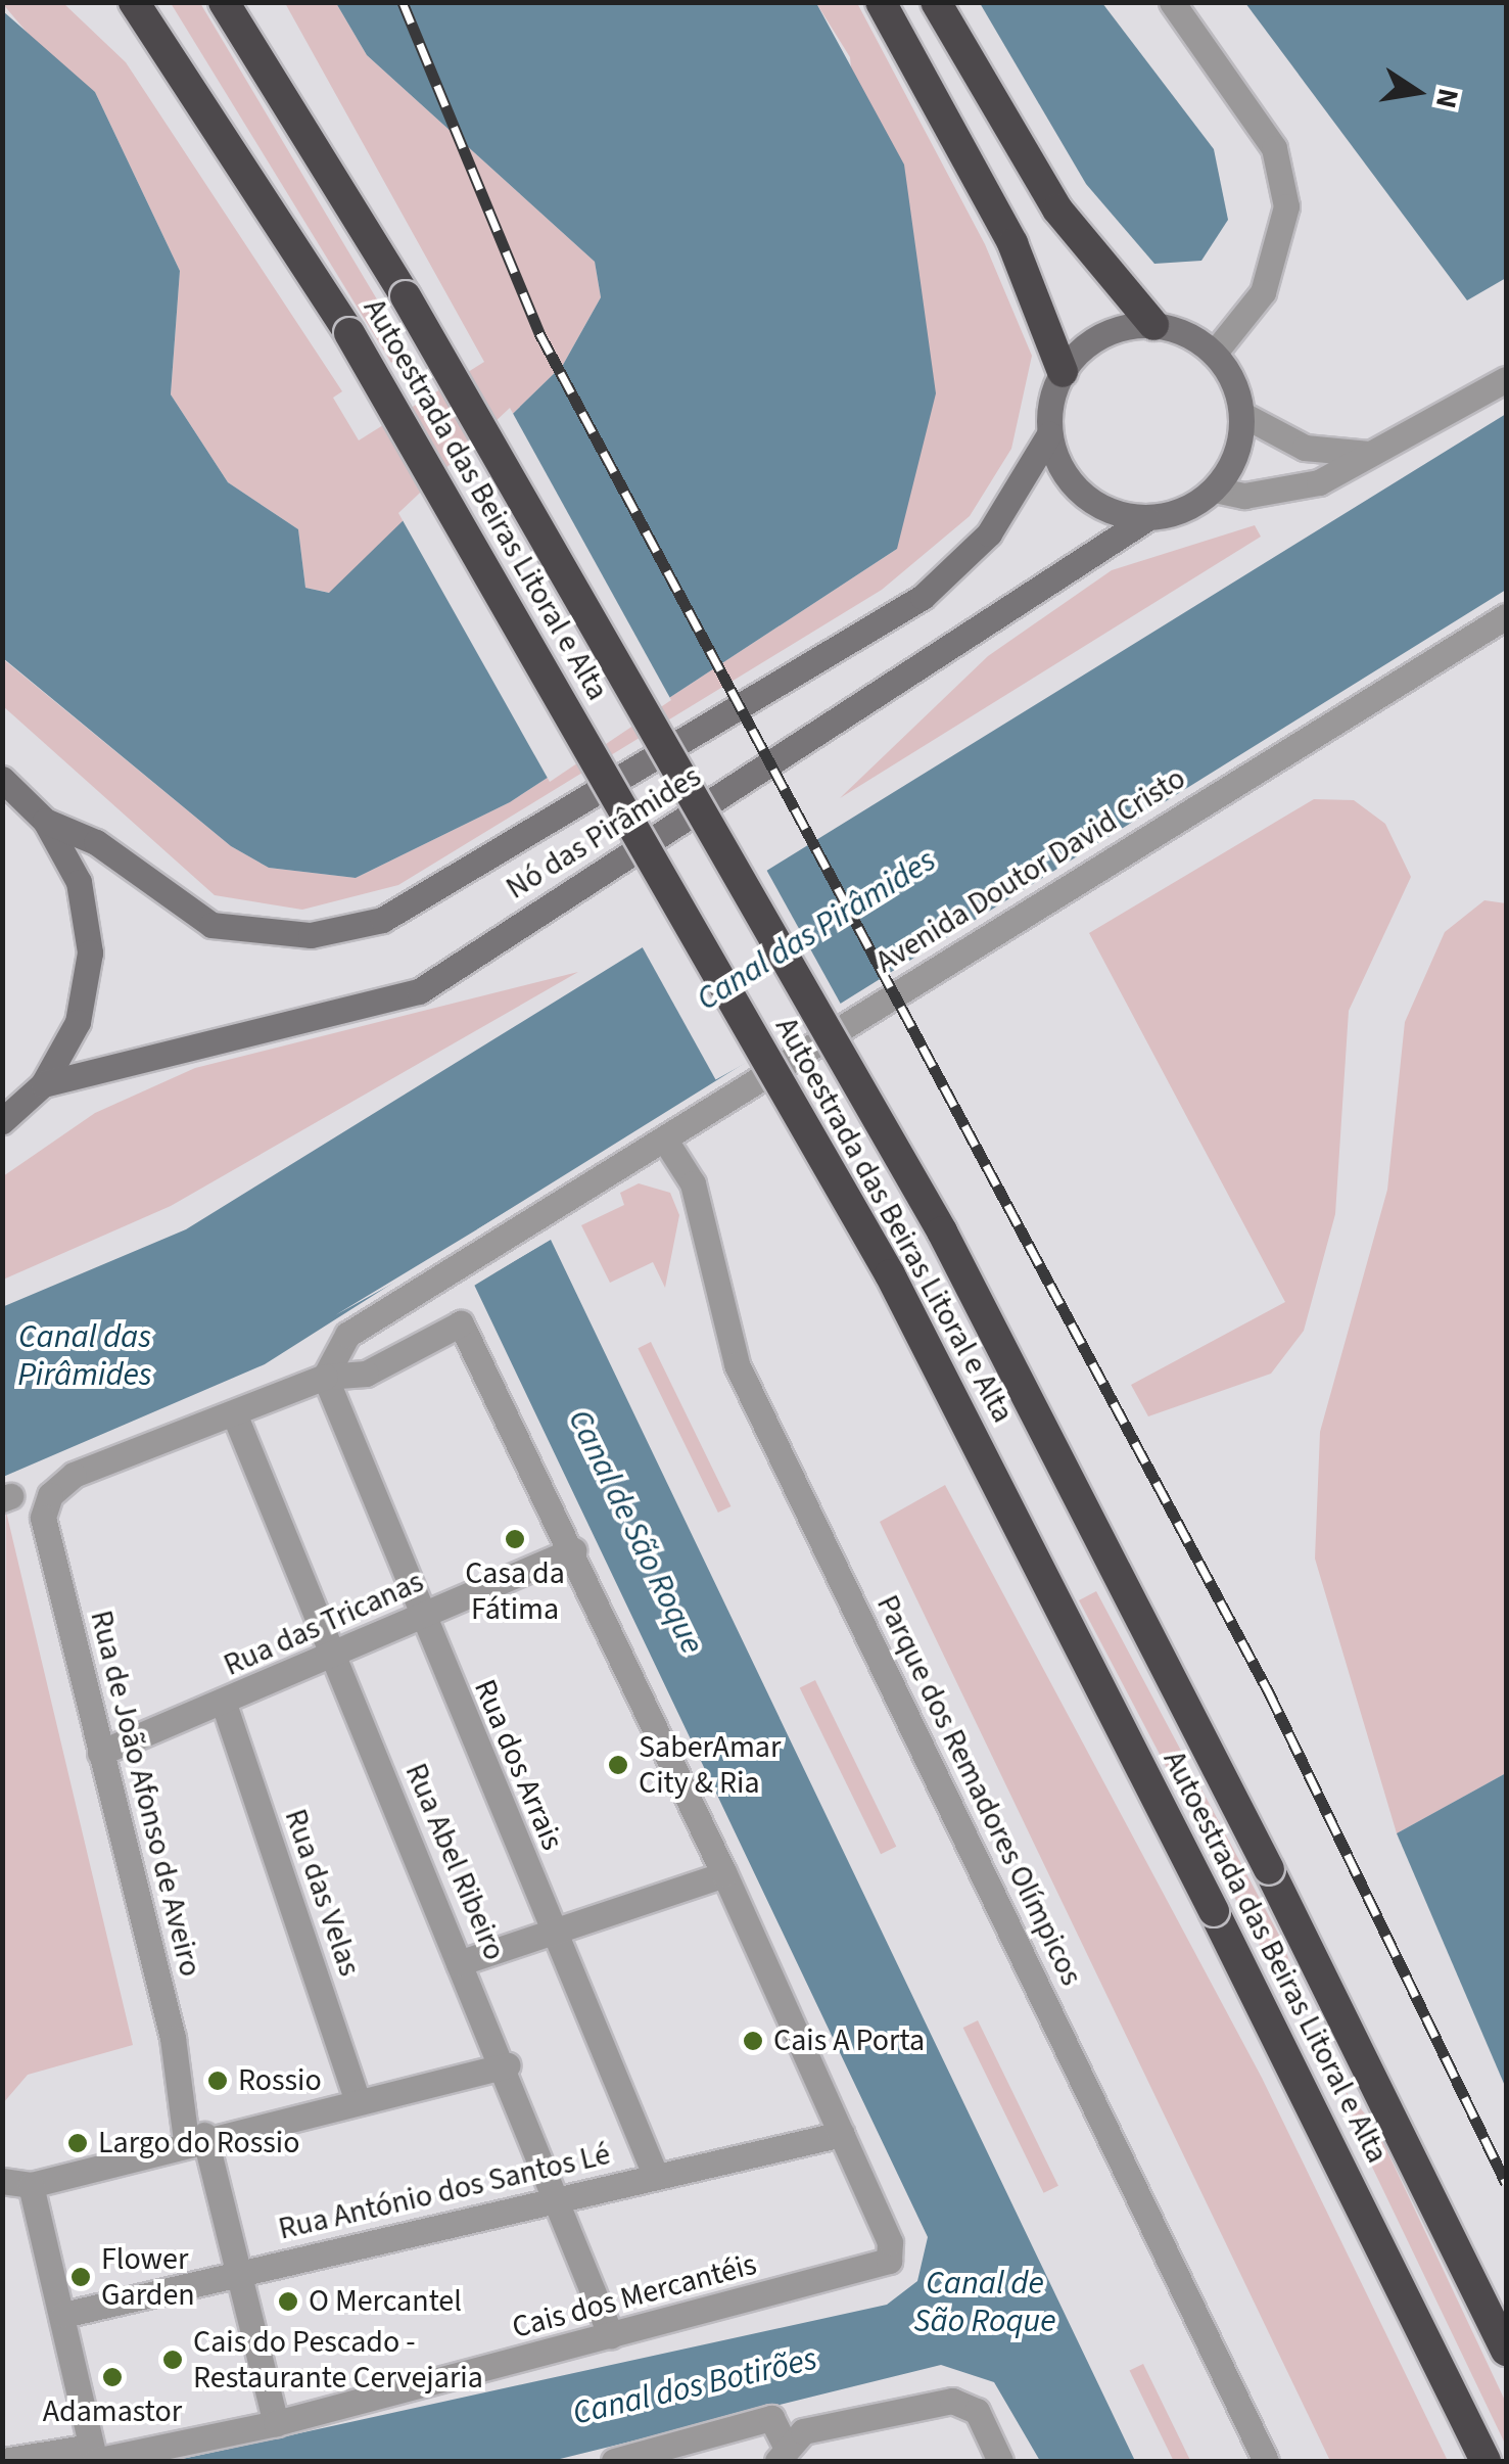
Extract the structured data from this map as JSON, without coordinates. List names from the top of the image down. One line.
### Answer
{"streets":{"highway":["Autoestrada das Beiras Litoral e Alta"],"main road":["Nó das Pirâmides"],"street":["Avenida Doutor David Cristo","Rua das Tricanas","Rua dos Arrais","Parque dos Remadores Olímpicos","Rua de João Afonso de Aveiro","Rua Abel Ribeiro","Rua das Velas","Rua António dos Santos Lé","Cais dos Mercantéis"]},"crossings":[["Avenida Doutor David Cristo","Rua dos Arrais"],["Avenida Doutor David Cristo","Parque dos Remadores Olímpicos"],["Rua das Tricanas","Rua dos Arrais"],["Rua das Tricanas","Rua de João Afonso de Aveiro"],["Rua das Tricanas","Rua Abel Ribeiro"],["Rua das Tricanas","Rua das Velas"],["Rua dos Arrais","Rua António dos Santos Lé"],["Rua de João Afonso de Aveiro","Rua Abel Ribeiro"],["Rua de João Afonso de Aveiro","Rua António dos Santos Lé"],["Rua de João Afonso de Aveiro","Cais dos Mercantéis"],["Rua Abel Ribeiro","Rua António dos Santos Lé"],["Rua Abel Ribeiro","Cais dos Mercantéis"],["Rua António dos Santos Lé","Cais dos Mercantéis"]],"water":["Canal das Pirâmides","Canal de São Roque","Canal dos Botirões"],"places":["Casa da Fátima","SaberAmar City & Ria","Cais A Porta","Rossio","Largo do Rossio","Flower Garden","O Mercantel","Cais do Pescado - Restaurante Cervejaria","Adamastor"],"north":"right"}
